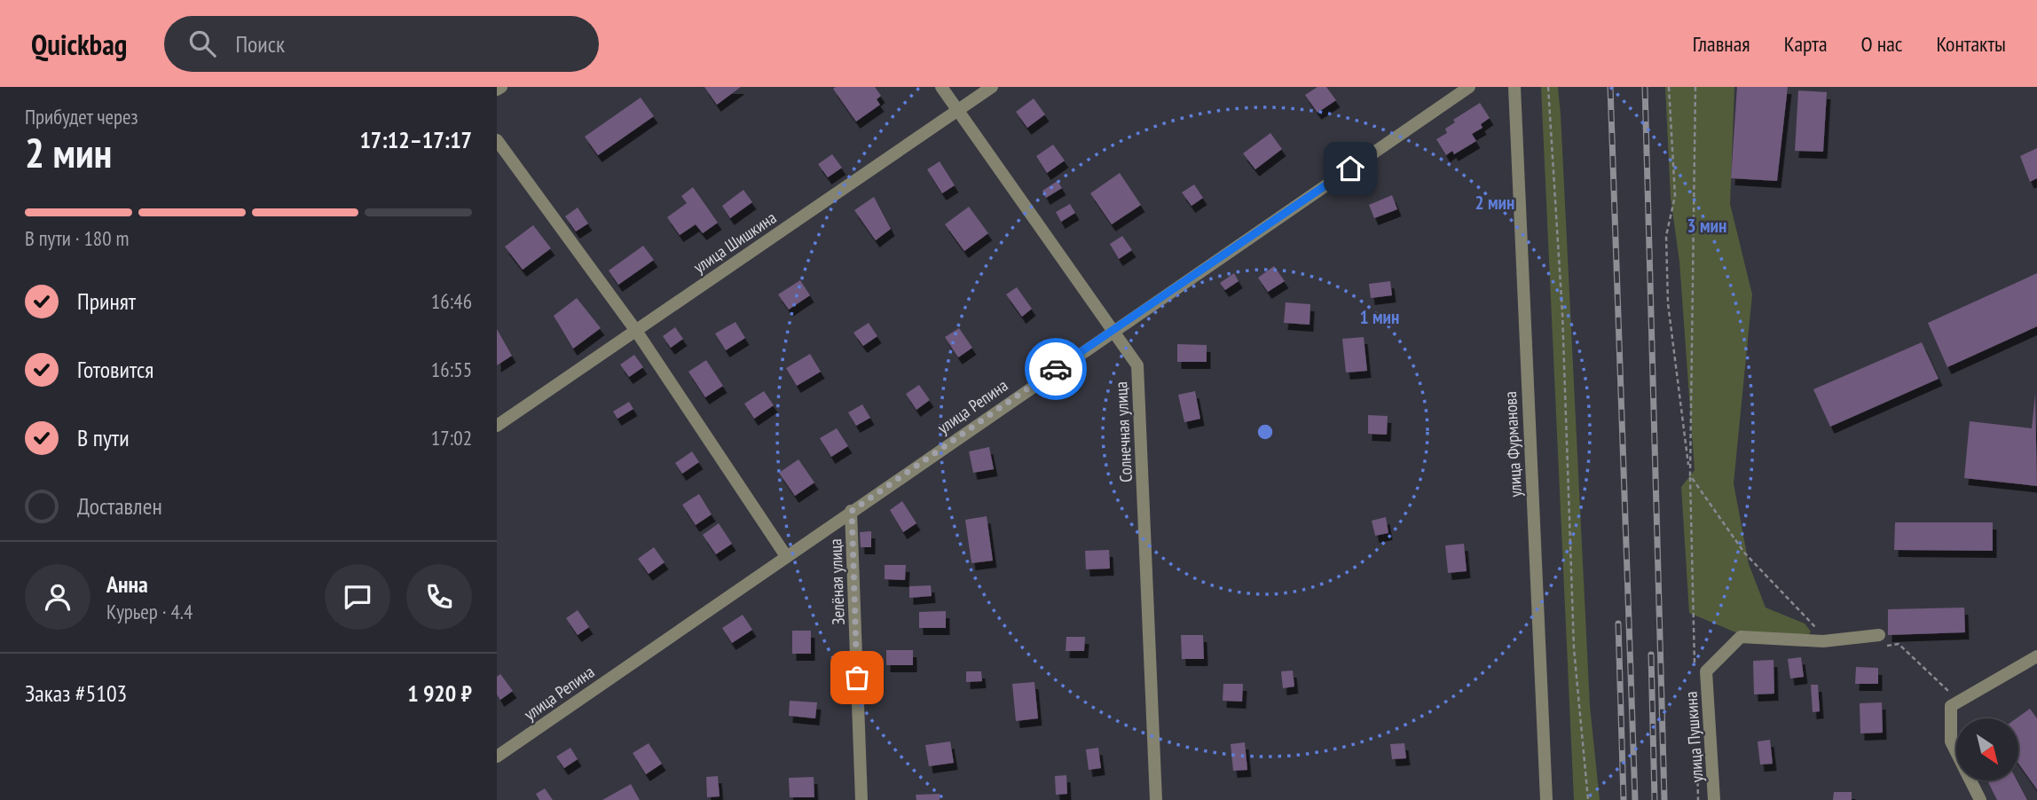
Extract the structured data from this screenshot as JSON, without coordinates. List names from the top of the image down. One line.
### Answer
{"streets":{"street":["улица Шишкина","улица Репина","Солнечная улица","улица Фурманова","Зелёная улица","улица Пушкина"]},"crossings":[["улица Шишкина","Солнечная улица"],["улица Репина","Солнечная улица"],["улица Репина","Зелёная улица"]],"north":"bottom right","page":{"header":"Quickbag","search":"Поиск","nav":["Главная","Карта","О нас","Контакты"],"heading":["2 мин","Прибудет через","17:12–17:17"],"panel":["Анна","Курьер · 4.4","Заказ #5103","1 920 ₽"],"bar":"В пути · 180 m","list":[["Принят","16:46"],["Готовится","16:55"],["В пути","17:02"],"Доставлен"]},"rings":["2 мин","3 мин","1 мин"]}
